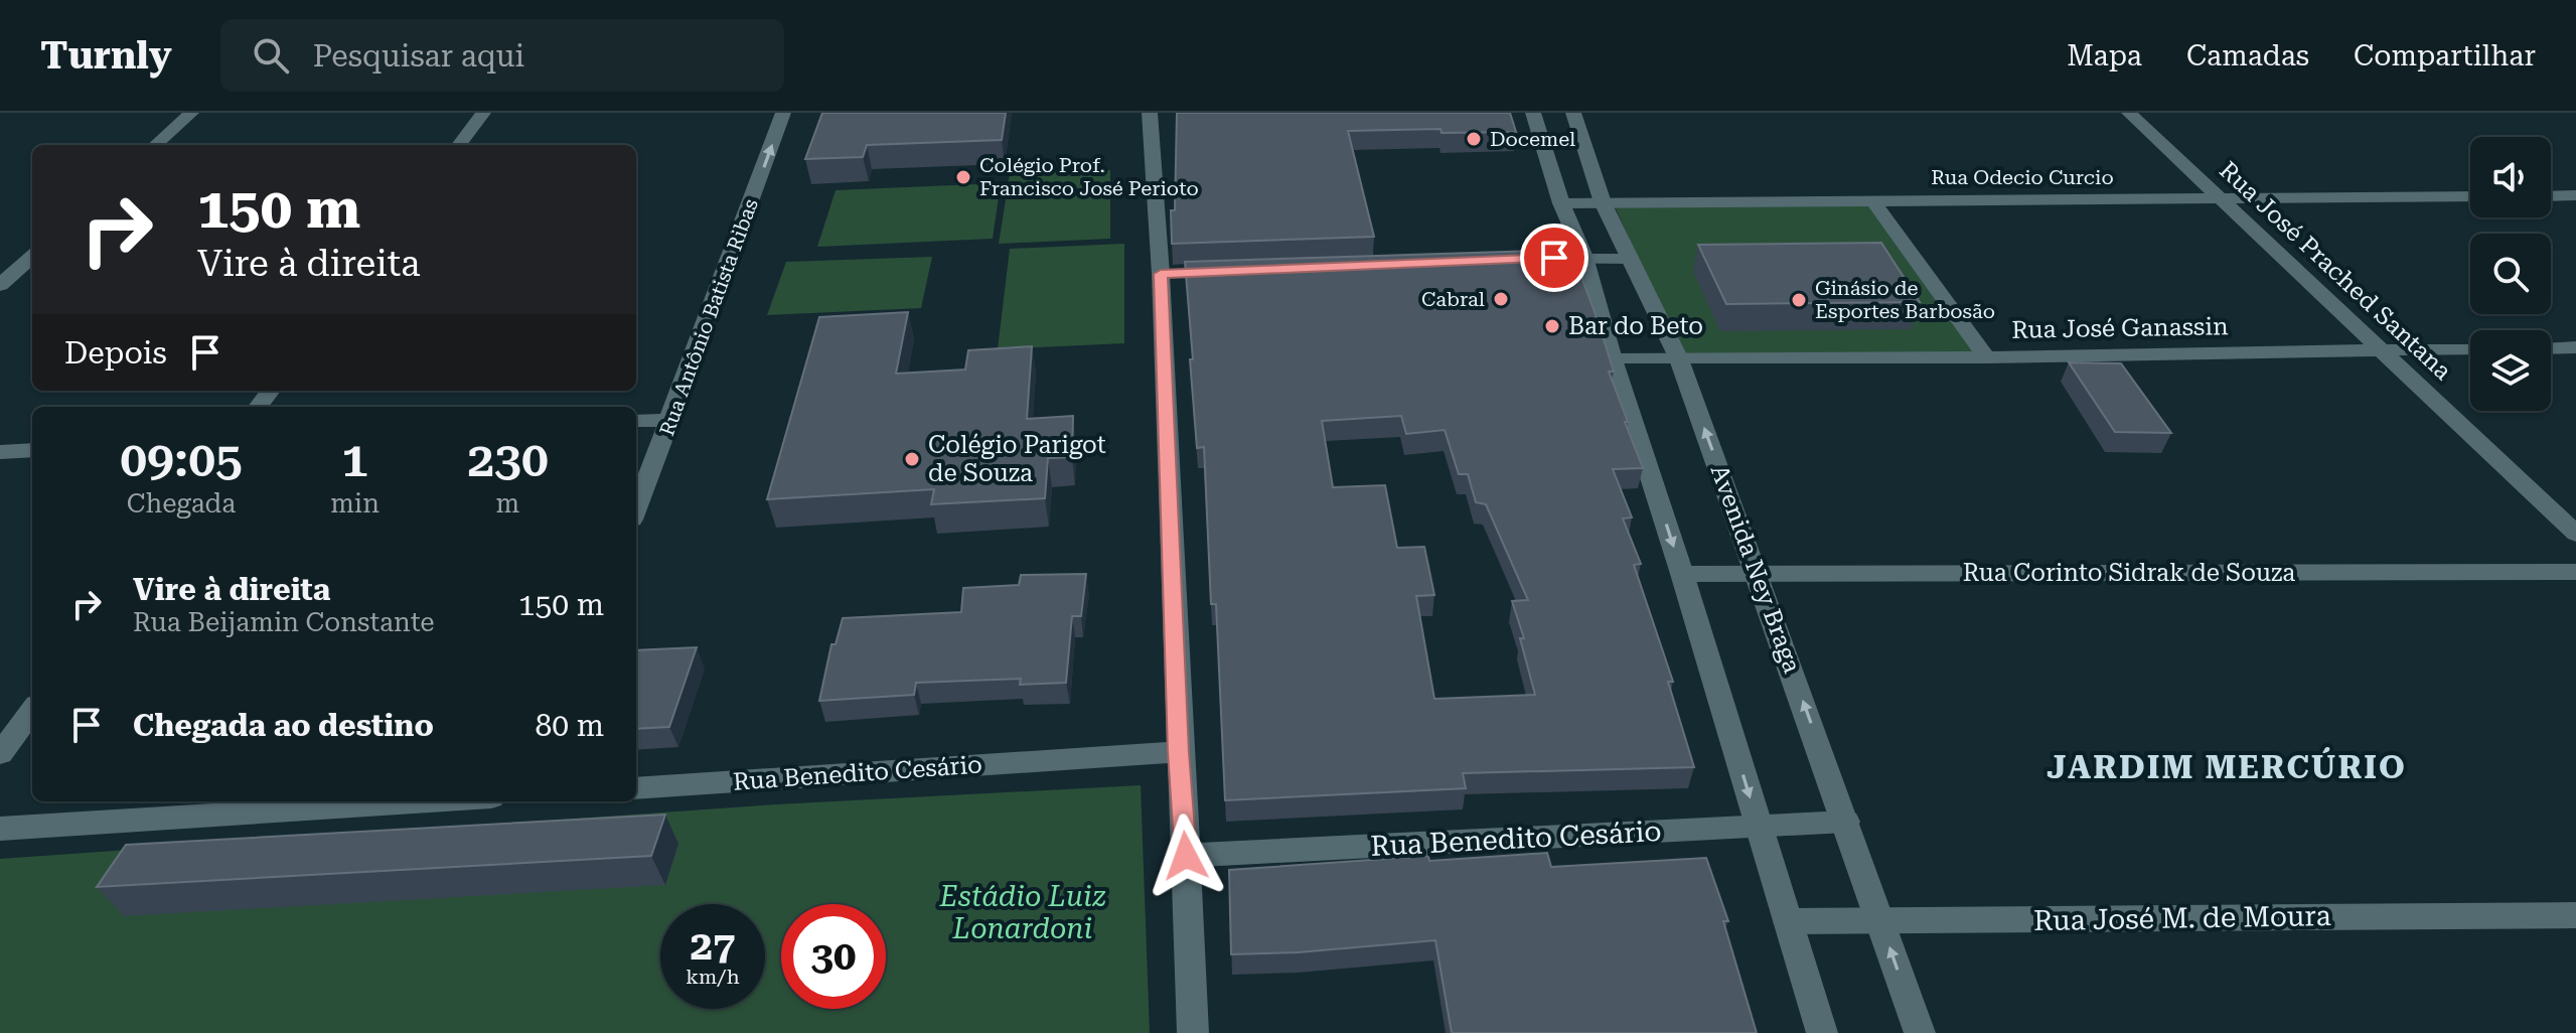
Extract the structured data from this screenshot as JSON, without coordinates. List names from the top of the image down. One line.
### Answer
{"streets":{"street":["Rua Odecio Curcio","Rua José Prached Santana","Rua Antônio Batista Ribas","Rua José Ganassin","Avenida Ney Braga","Rua Corinto Sidrak de Souza","Rua Benedito Cesário","Rua José M. de Moura"]},"crossings":[["Rua Odecio Curcio","Rua José Prached Santana"],["Rua Odecio Curcio","Avenida Ney Braga"],["Rua José Prached Santana","Rua José Ganassin"],["Rua José Ganassin","Avenida Ney Braga"],["Avenida Ney Braga","Rua Corinto Sidrak de Souza"],["Avenida Ney Braga","Rua Benedito Cesário"],["Avenida Ney Braga","Rua José M. de Moura"]],"one_way":["Rua Antônio Batista Ribas"],"districts":["JARDIM MERCÚRIO"],"parks":["Estádio Luiz Lonardoni"],"places":["Docemel","Colégio Prof. Francisco José Perioto","Cabral","Ginásio de Esportes Barbosão","Bar do Beto","Colégio Parigot de Souza"],"page":{"header":"Turnly","search":"Pesquisar aqui","nav":["Mapa","Camadas","Compartilhar"],"turn":["150 m","Vire à direita"],"then":"Depois","eta":["09:05","Chegada","1","min","230","m"],"list":[{"name":"Vire à direita","note":"Rua Beijamin Constante","value":"150 m"},{"name":"Chegada ao destino","value":"80 m"}],"speed":"27 km/h","limit":"30"}}
